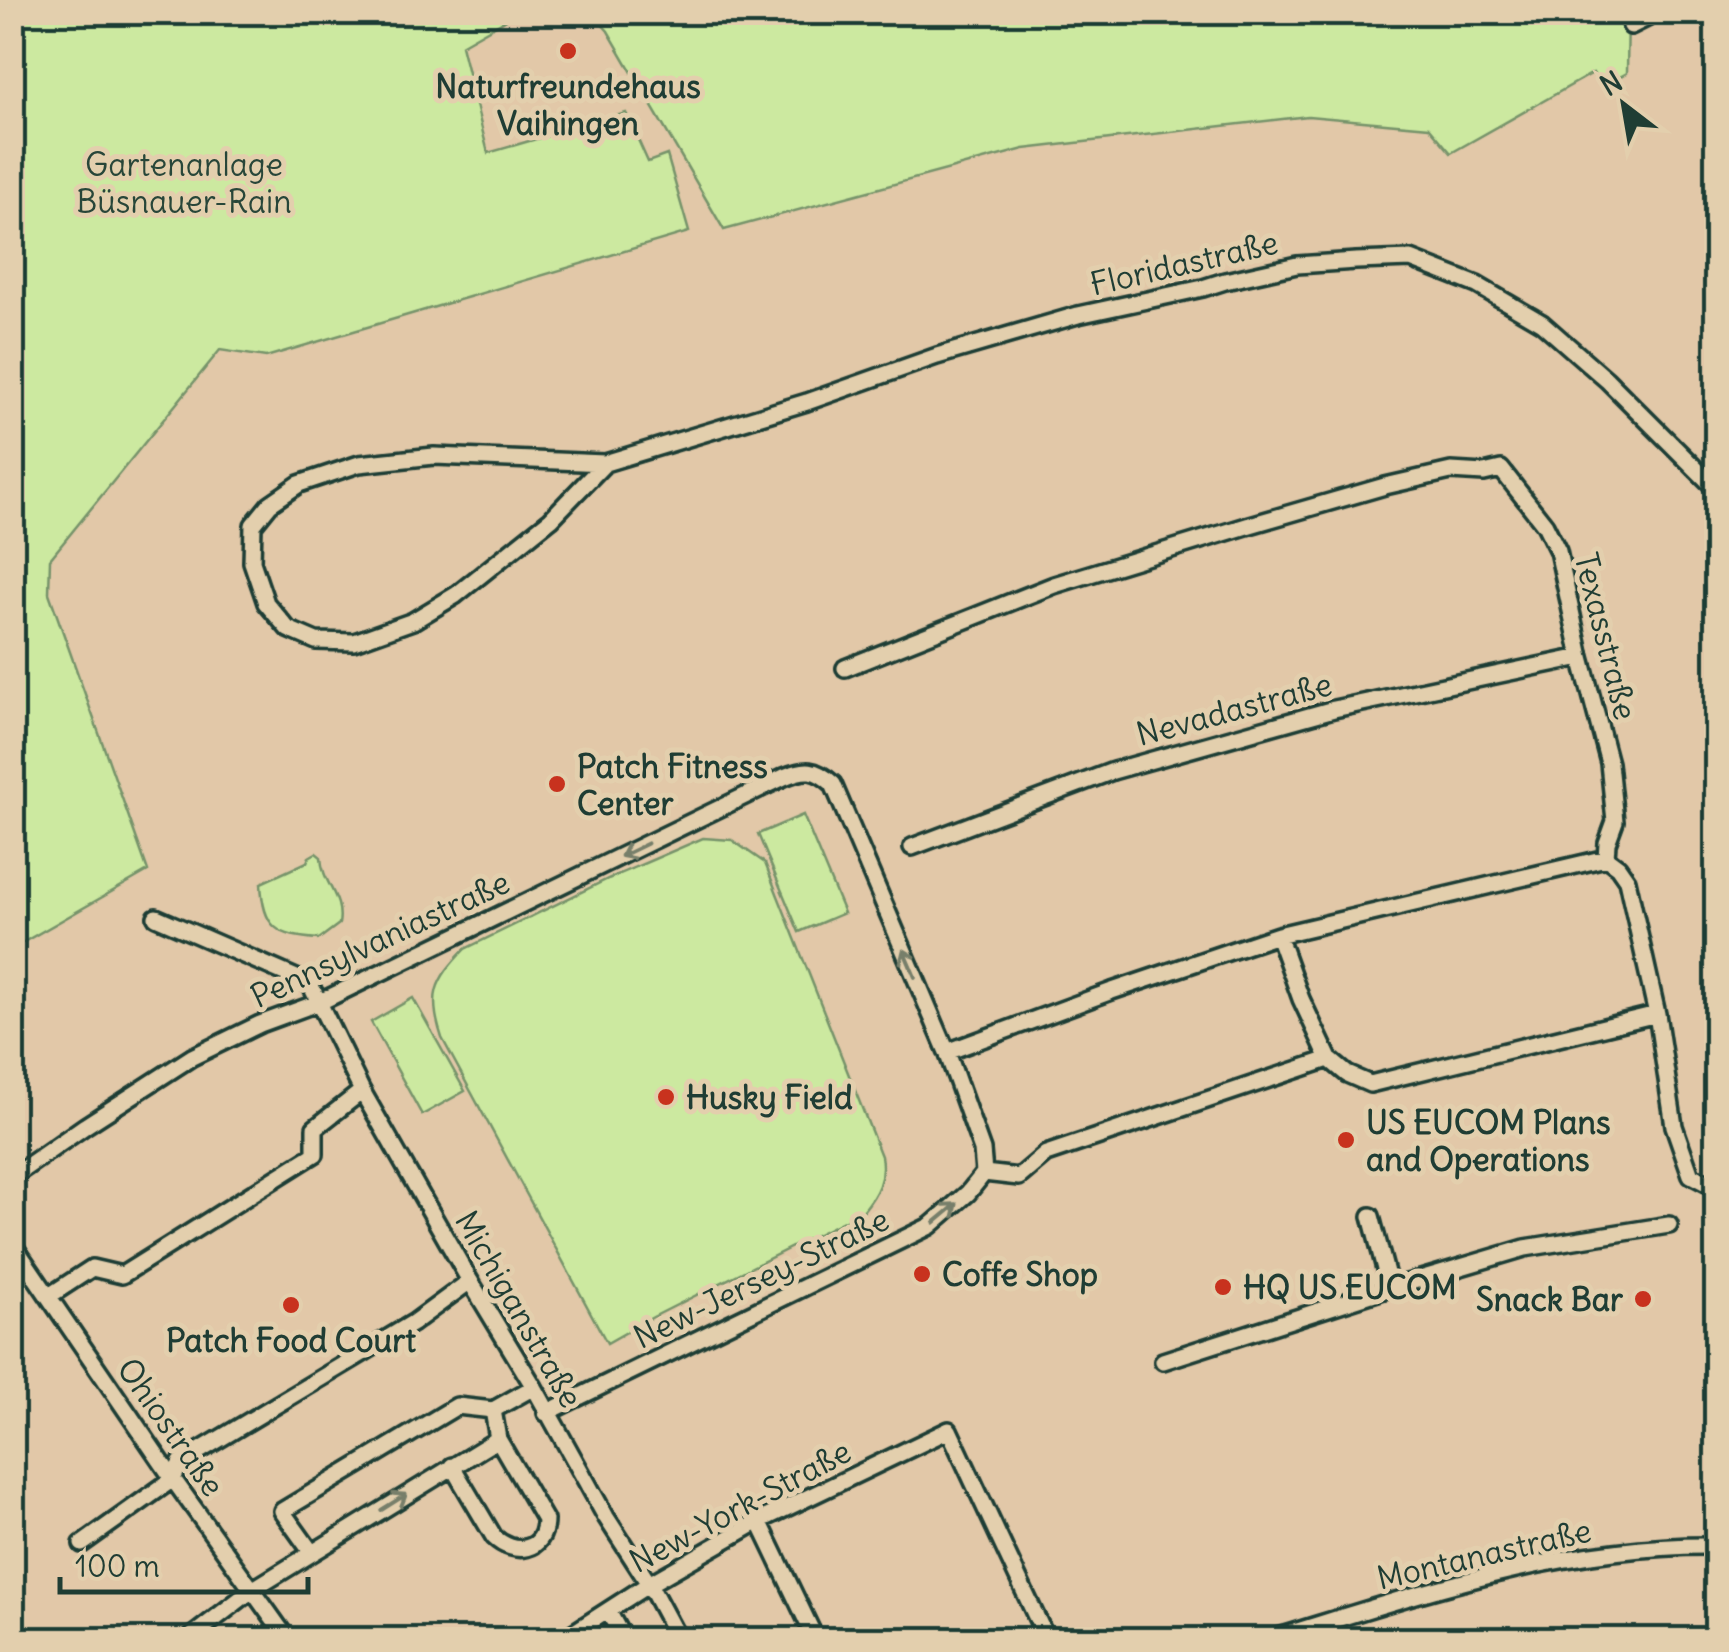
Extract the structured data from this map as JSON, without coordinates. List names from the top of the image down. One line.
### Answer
{"streets":{"street":["Floridastraße","Texasstraße","Nevadastraße","Pennsylvaniastraße","New-Jersey-Straße","Michiganstraße","Ohiostraße","New-York-Straße","Montanastraße"]},"crossings":[["Texasstraße","Nevadastraße"],["Pennsylvaniastraße","Michiganstraße"],["New-Jersey-Straße","Michiganstraße"],["Michiganstraße","New-York-Straße"]],"one_way":["New-Jersey-Straße"],"parks":["Gartenanlage Büsnauer-Rain"],"places":["Naturfreundehaus Vaihingen","Patch Fitness Center","Husky Field","US EUCOM Plans and Operations","Coffe Shop","HQ US EUCOM","Snack Bar","Patch Food Court"],"scale_bar":"100 m","north":"top left"}
